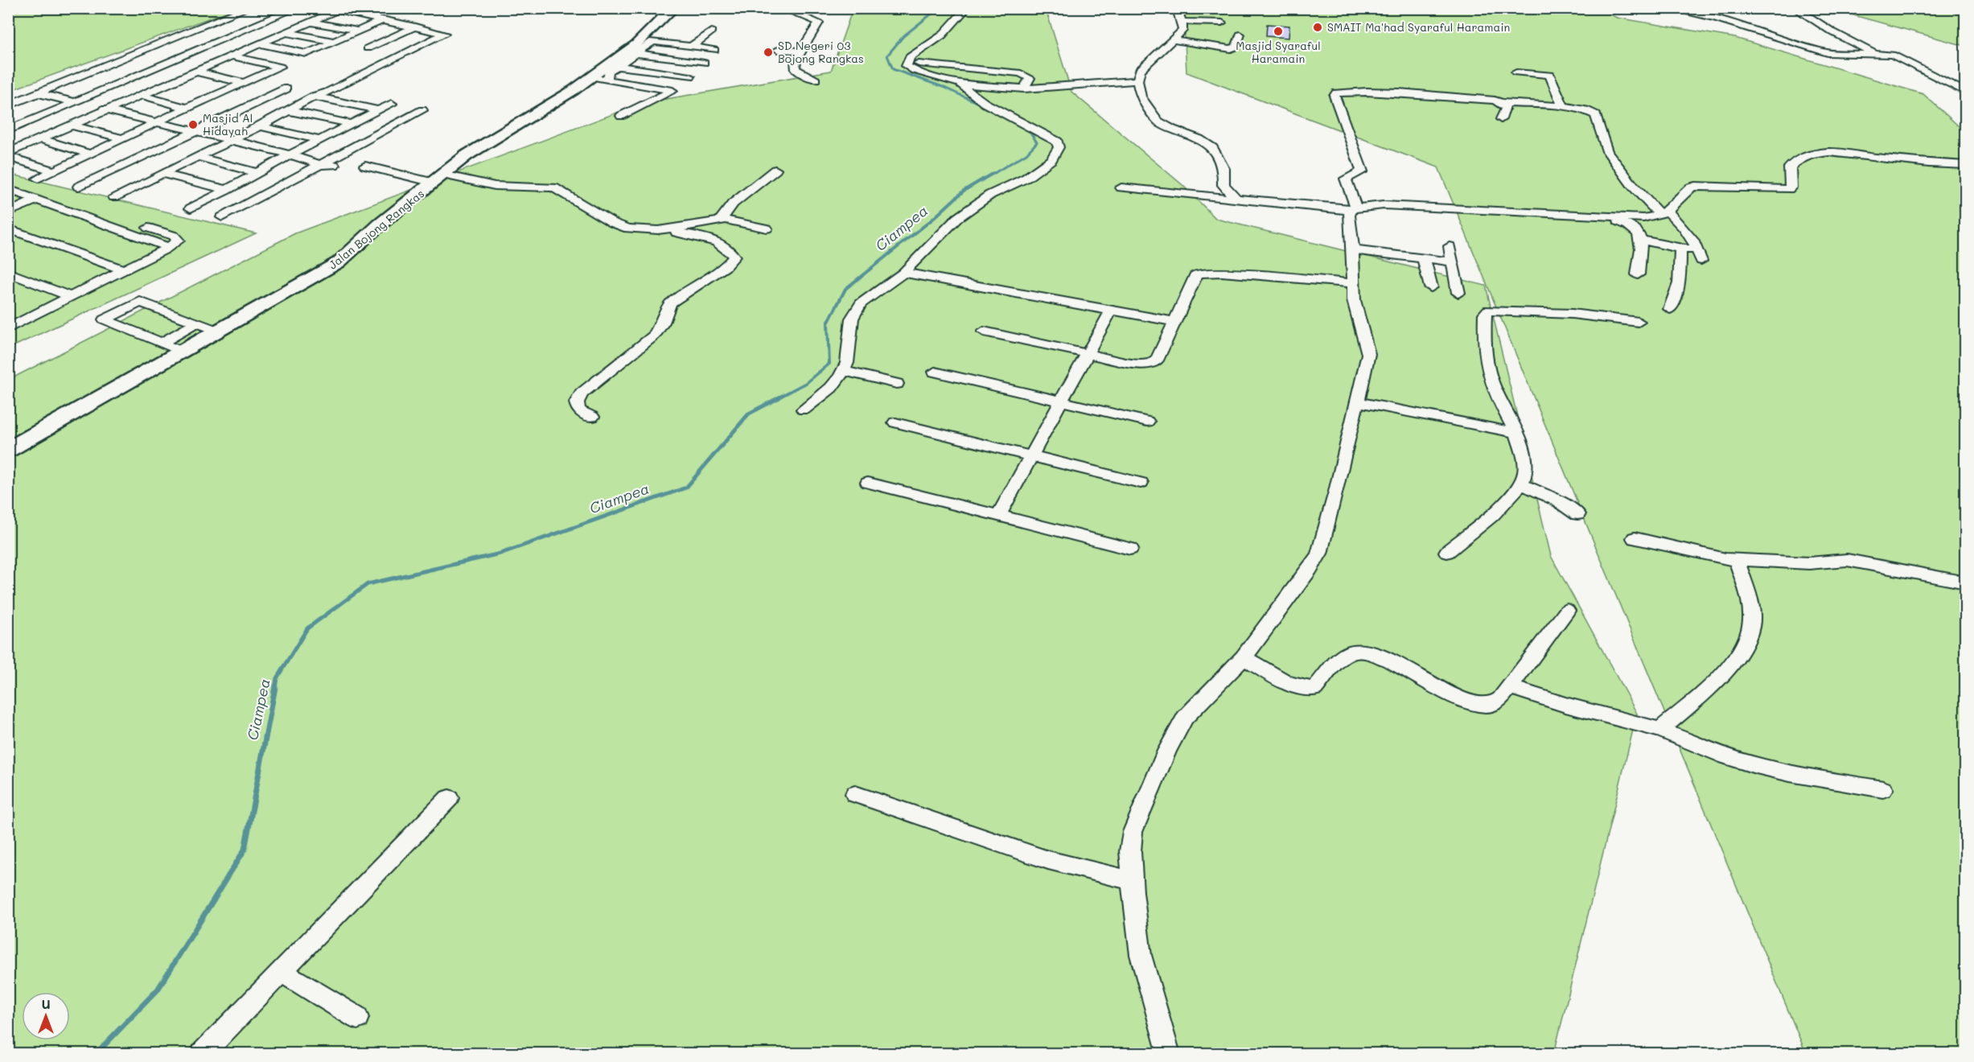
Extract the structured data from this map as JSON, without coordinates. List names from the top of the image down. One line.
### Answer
{"streets":{"main road":["Jalan Bojong Rangkas"]},"water":["Ciampea"],"places":["SMAIT Ma'had Syaraful Haramain","Masjid Syaraful Haramain","SD Negeri 03 Bojong Rangkas","Masjid Al Hidayah"],"north":"top"}
